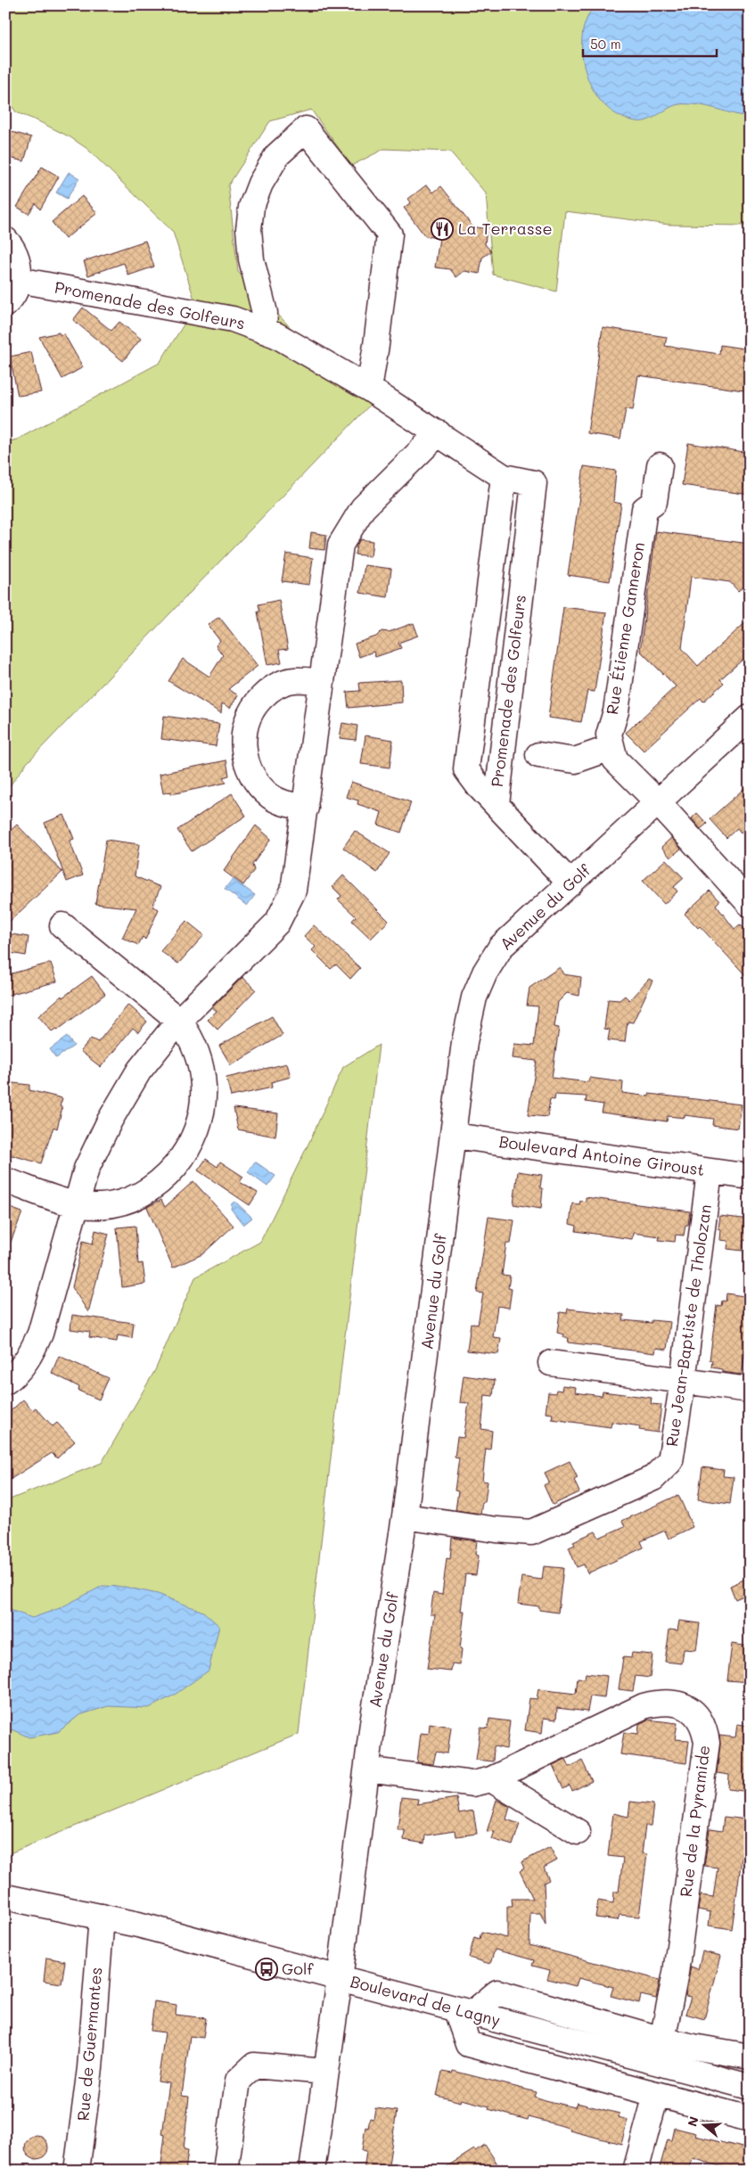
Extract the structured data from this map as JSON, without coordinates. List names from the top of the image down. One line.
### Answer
{"streets":{"street":["Promenade des Golfeurs","Rue Étienne Ganneron","Avenue du Golf","Boulevard Antoine Giroust","Rue Jean-Baptiste de Tholozan","Rue de la Pyramide","Boulevard de Lagny","Rue de Guermantes"]},"crossings":[["Avenue du Golf","Boulevard Antoine Giroust"],["Avenue du Golf","Rue Jean-Baptiste de Tholozan"],["Avenue du Golf","Rue de la Pyramide"],["Avenue du Golf","Boulevard de Lagny"],["Boulevard Antoine Giroust","Rue Jean-Baptiste de Tholozan"],["Boulevard de Lagny","Rue de Guermantes"]],"places":{"restaurant":["La Terrasse"],"bus stop":["Golf"]},"scale_bar":"50 m","north":"left"}
